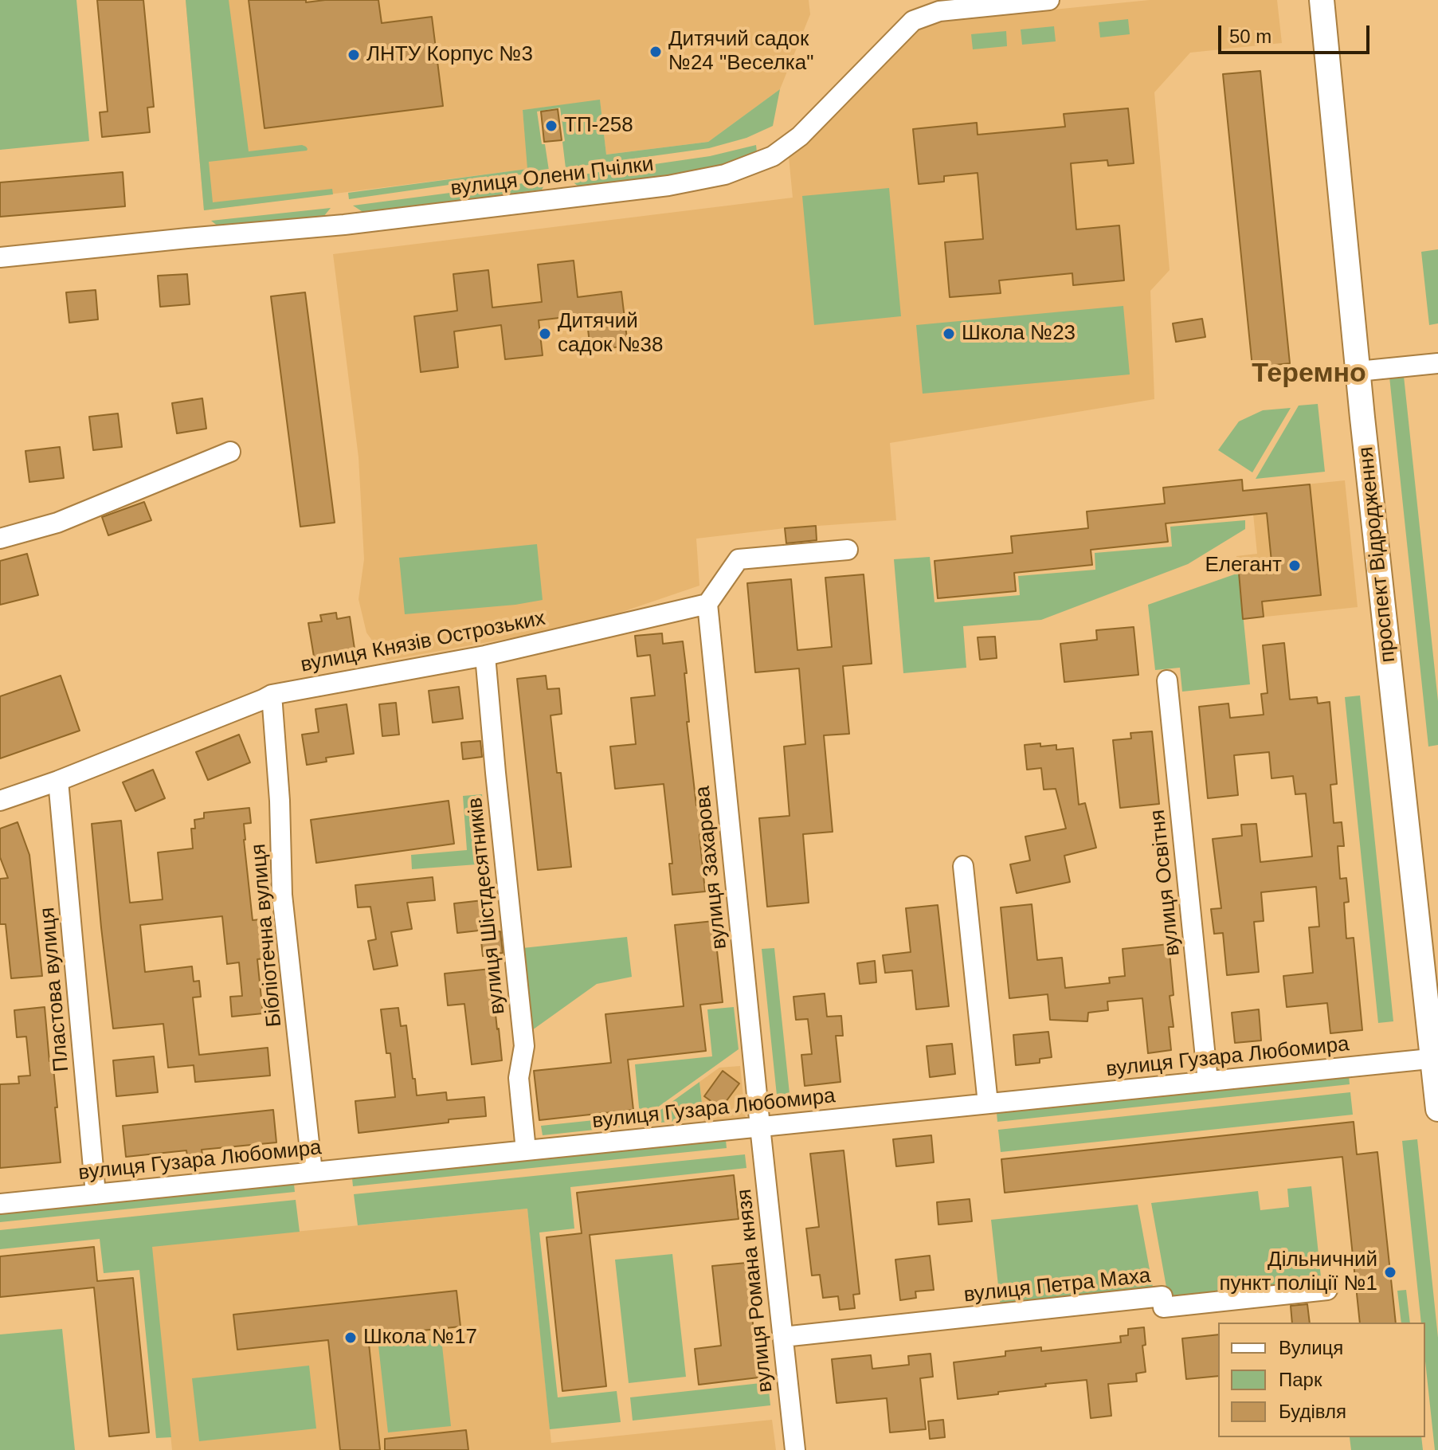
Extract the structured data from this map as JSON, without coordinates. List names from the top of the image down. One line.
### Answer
{"streets":{"main road":["проспект Відродження"],"street":["вулиця Олени Пчілки","вулиця Князів Острозьких","вулиця Захарова","вулиця Освітня","вулиця Шістдесятників","Бібліотечна вулиця","Пластова вулиця","вулиця Гузара Любомира","вулиця Петра Маха","вулиця Романа князя"]},"crossings":[["проспект Відродження","вулиця Гузара Любомира"],["вулиця Князів Острозьких","вулиця Захарова"],["вулиця Князів Острозьких","вулиця Шістдесятників"],["вулиця Князів Острозьких","Бібліотечна вулиця"],["вулиця Князів Острозьких","Пластова вулиця"],["вулиця Захарова","вулиця Гузара Любомира"],["вулиця Захарова","вулиця Романа князя"],["вулиця Освітня","вулиця Гузара Любомира"],["вулиця Шістдесятників","вулиця Гузара Любомира"],["Бібліотечна вулиця","вулиця Гузара Любомира"],["Пластова вулиця","вулиця Гузара Любомира"],["вулиця Гузара Любомира","вулиця Романа князя"],["вулиця Петра Маха","вулиця Романа князя"]],"districts":["Теремно"],"places":["Дитячий садок №24 \"Веселка\"","ЛНТУ Корпус №3","ТП-258","Дитячий садок №38","Школа №23","Елегант","Дільничний пункт поліції №1","Школа №17"],"legend":["Вулиця","Парк","Будівля"],"scale_bar":"50 m"}
